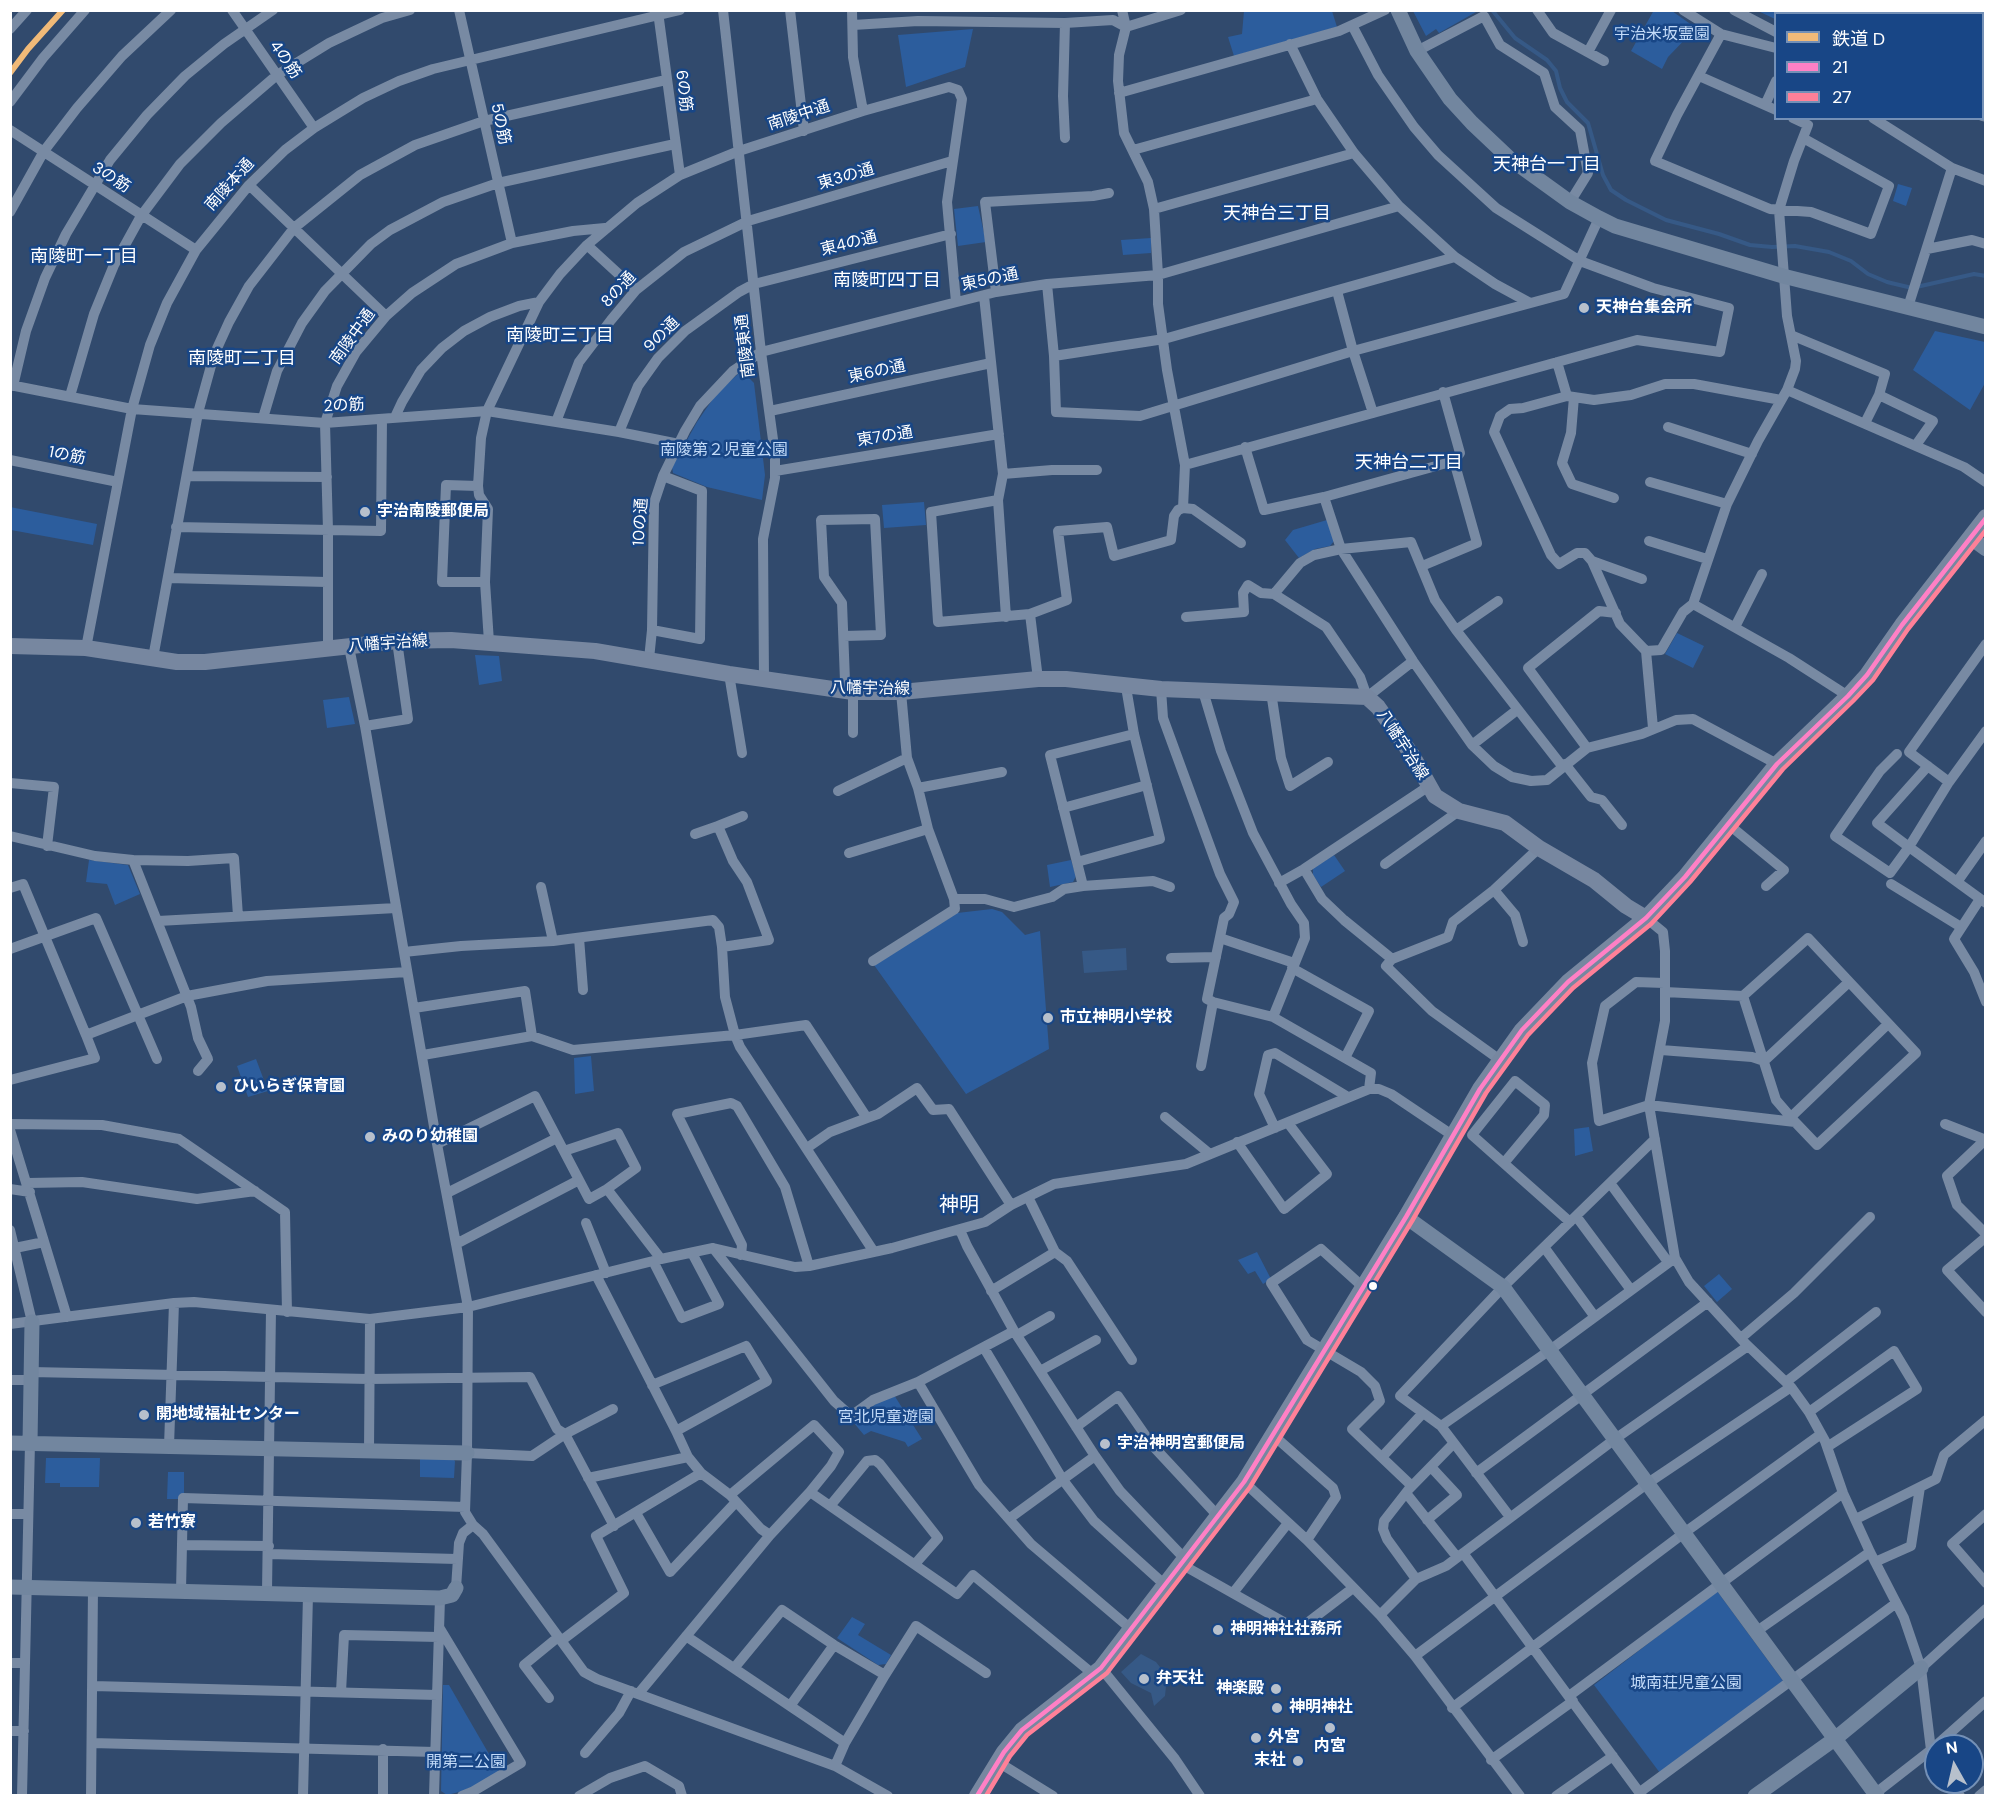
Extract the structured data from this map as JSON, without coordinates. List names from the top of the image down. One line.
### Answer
{"streets":{"main road":["八幡宇治線"],"street":["4の筋","6の筋","南陵中通","5の筋","東3の通","3の筋","南陵本通","東4の通","東5の通","8の通","9の通","南陵東通","東6の通","2の筋","東7の通","1の筋","10の通"]},"crossings":[["4の筋","南陵本通"],["6の筋","南陵中通"],["6の筋","南陵本通"],["南陵中通","5の筋"],["南陵中通","東3の通"],["南陵中通","南陵東通"],["南陵中通","2の筋"],["南陵中通","八幡宇治線"],["5の筋","南陵本通"],["東3の通","8の通"],["東3の通","南陵東通"],["3の筋","南陵本通"],["南陵本通","2の筋"],["南陵本通","1の筋"],["南陵本通","八幡宇治線"],["東4の通","9の通"],["東4の通","南陵東通"],["東5の通","南陵東通"],["東5の通","10の通"],["8の通","南陵東通"],["8の通","2の筋"],["9の通","南陵東通"],["9の通","2の筋"],["南陵東通","東6の通"],["南陵東通","東7の通"],["南陵東通","10の通"],["南陵東通","八幡宇治線"],["2の筋","10の通"],["10の通","八幡宇治線"]],"districts":["天神台一丁目","天神台三丁目","南陵町一丁目","南陵町四丁目","南陵町三丁目","南陵町二丁目","天神台二丁目","神明"],"parks":["宇治米坂霊園","南陵第２児童公園","宮北児童遊園","城南荘児童公園","開第二公園"],"places":["天神台集会所","宇治南陵郵便局","市立神明小学校","ひいらぎ保育園","みのり幼稚園","開地域福祉センター","宇治神明宮郵便局","若竹寮","神明神社社務所","弁天社","神楽殿","神明神社","内宮","外宮","末社"],"lines":["rail line D","transit line 21","transit line 27"],"legend":["鉄道 D","21","27"],"north":"top"}
